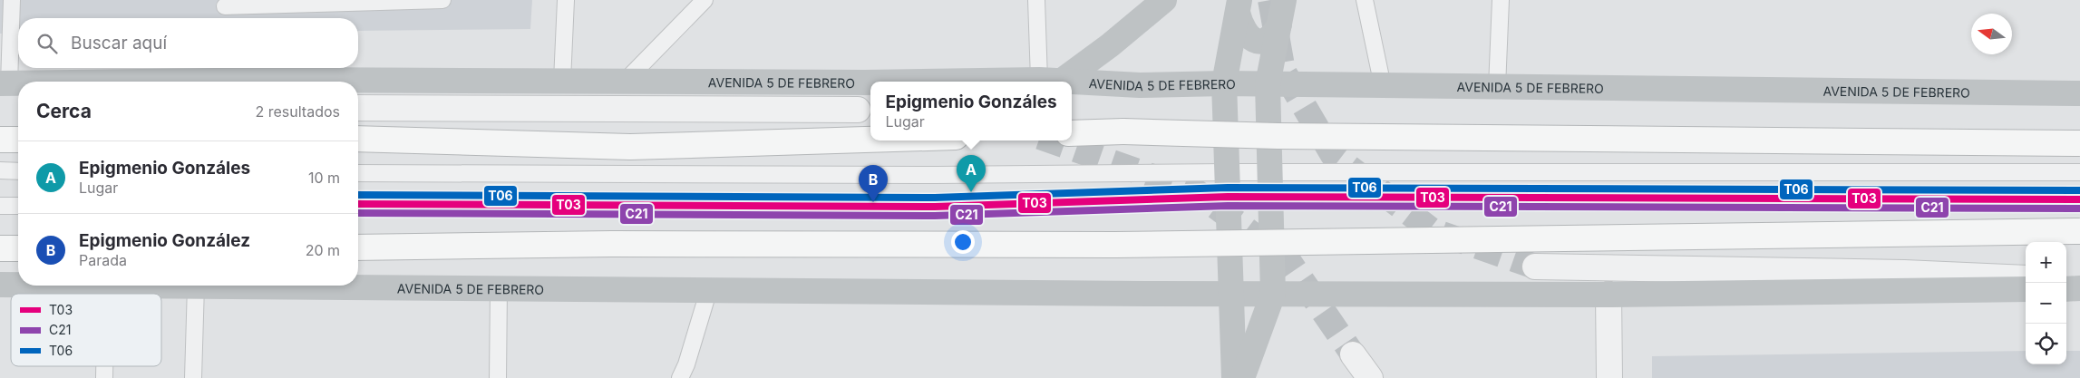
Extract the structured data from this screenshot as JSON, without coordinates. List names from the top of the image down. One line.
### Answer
{"streets":{"main road":["AVENIDA 5 DE FEBRERO"]},"lines":["transit line T06","transit line T03","transit line C21"],"legend":["T03","C21","T06"],"north":"left","page":{"search":"Buscar aquí","popup":["Epigmenio Gonzáles","Lugar"],"heading":["Cerca","2 resultados"],"list":[{"mark":"A","name":"Epigmenio Gonzáles","note":"Lugar","value":"10 m"},{"mark":"B","name":"Epigmenio González","note":"Parada","value":"20 m"}],"pins":["A","B"],"map_buttons":["+","−"]}}
